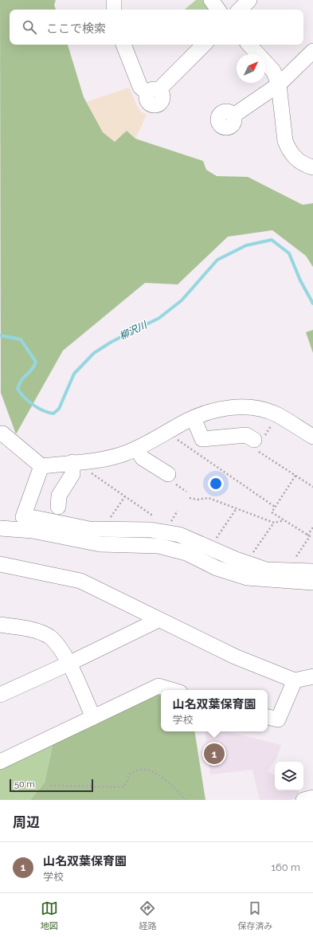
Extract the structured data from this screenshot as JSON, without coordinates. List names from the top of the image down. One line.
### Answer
{"water":["柳沢川"],"scale_bar":"50 m","north":"top right","page":{"search":"ここで検索","popup":["山名双葉保育園","学校"],"pins":"1","scale":"50 m","heading":"周辺","list":[{"mark":"1","name":"山名双葉保育園","note":"学校","value":"160 m"}],"nav":["地図","経路","保存済み"]}}
